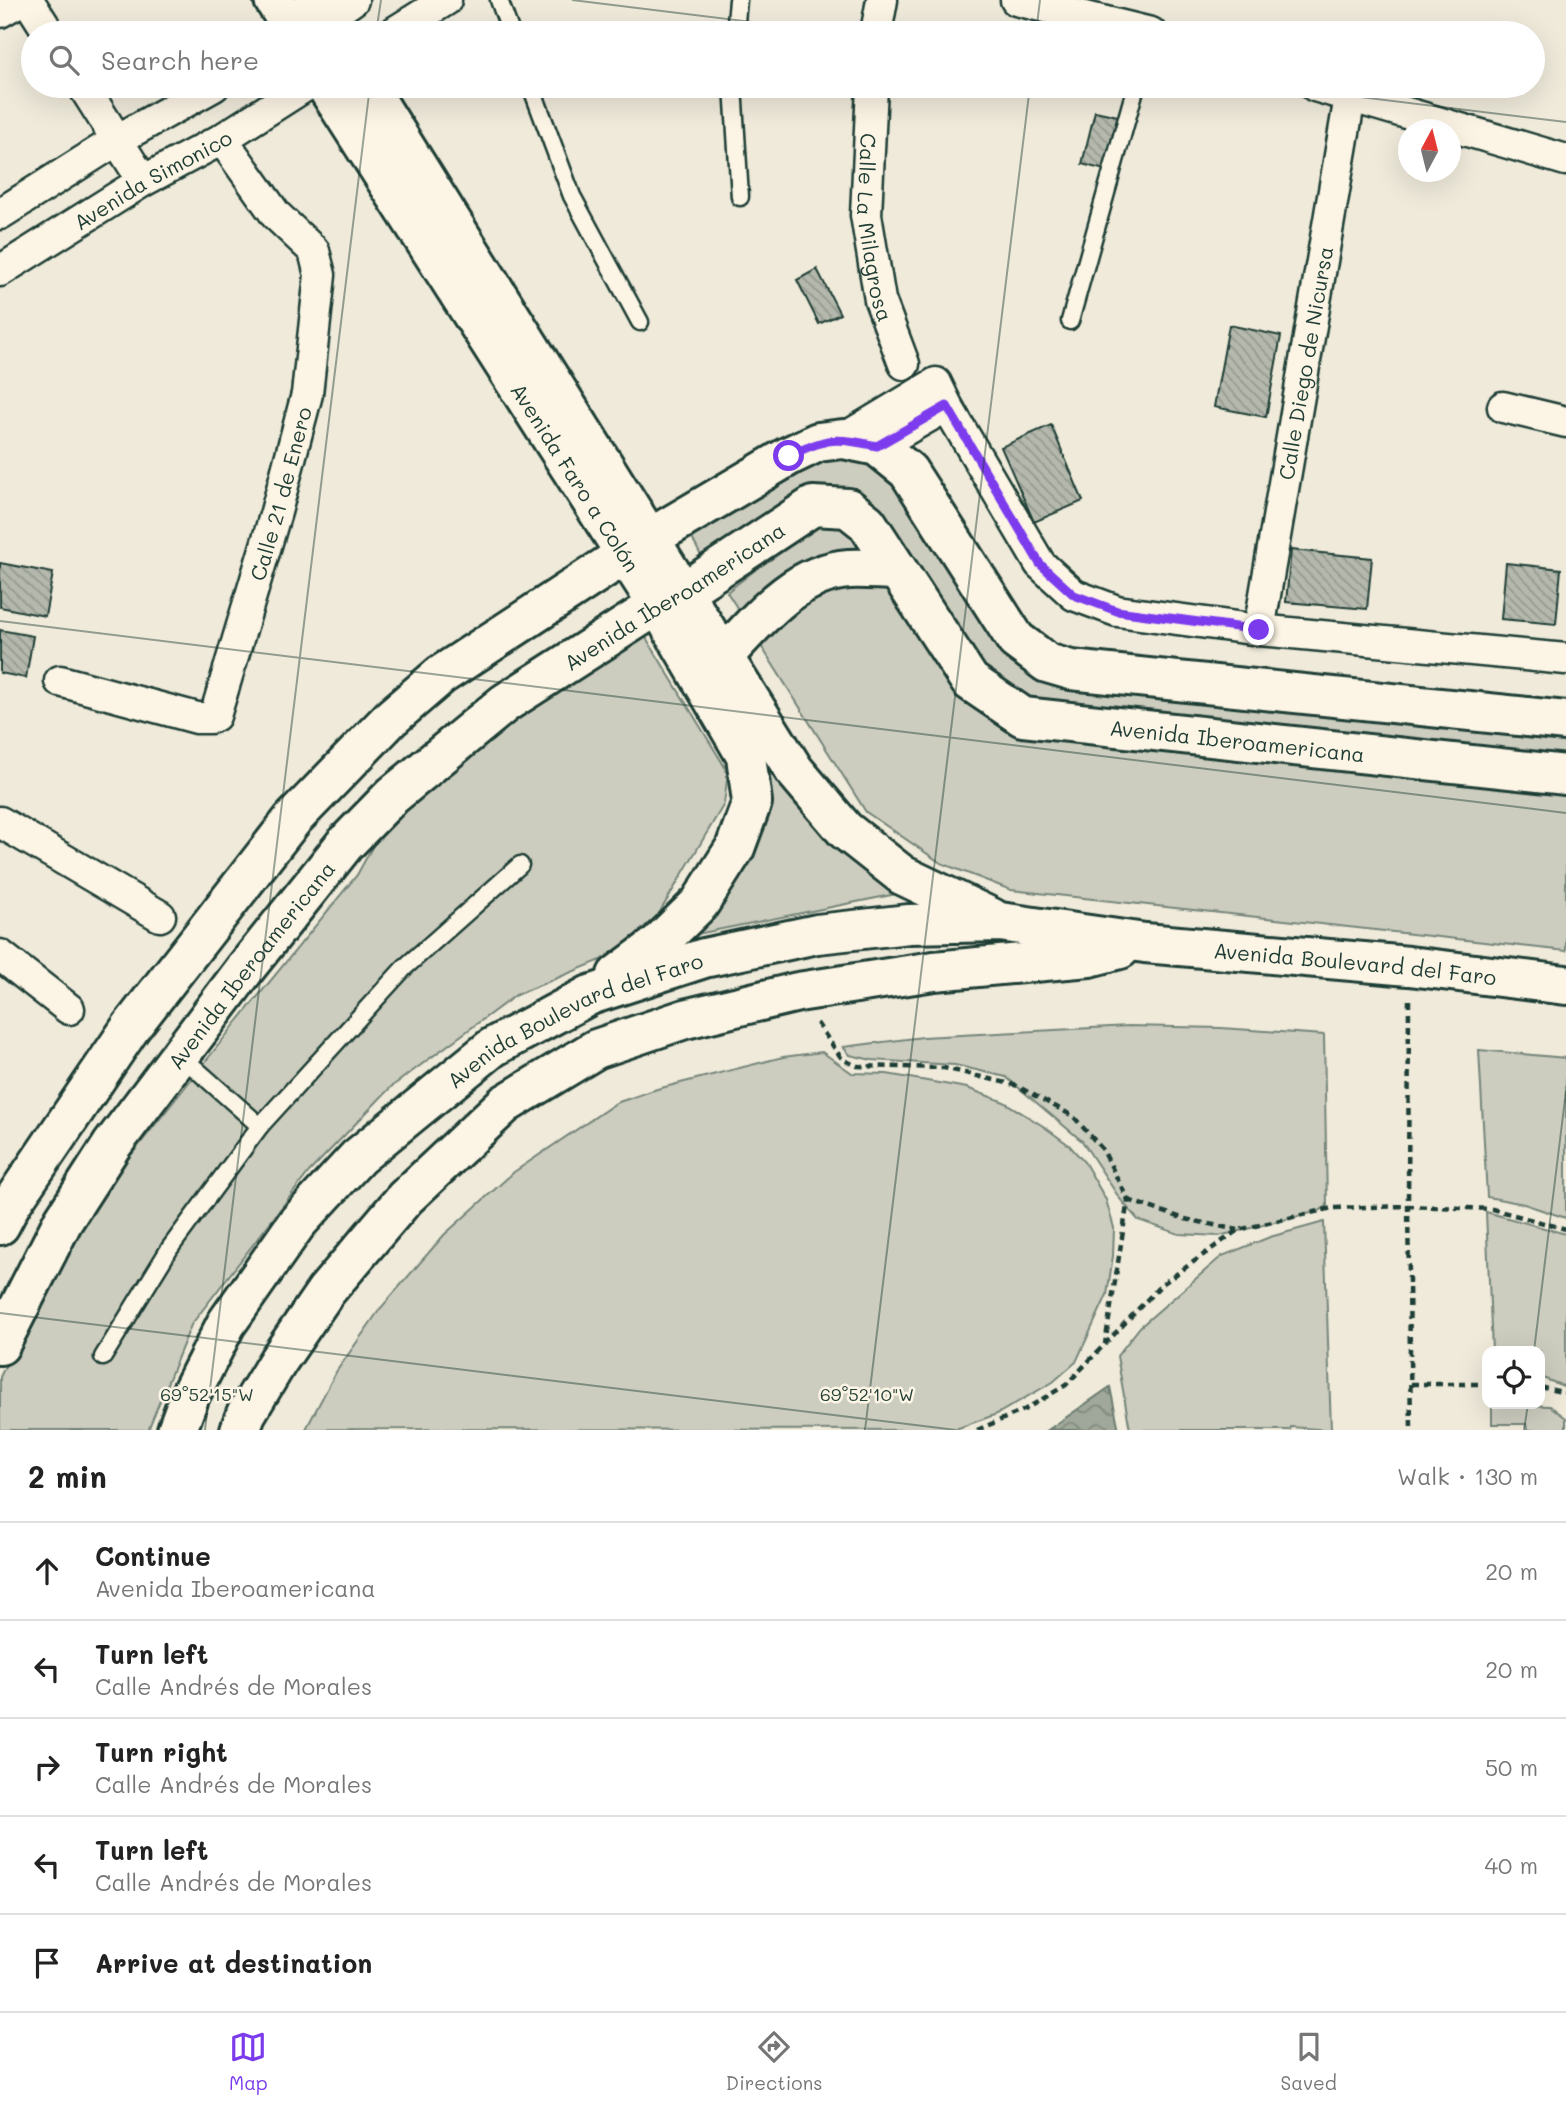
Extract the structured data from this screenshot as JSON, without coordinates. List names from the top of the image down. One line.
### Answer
{"streets":{"street":["Avenida Simonico","Calle La Milagrosa","Calle Diego de Nicursa","Avenida Faro a Colón","Calle 21 de Enero","Avenida Iberoamericana","Avenida Boulevard del Faro"]},"crossings":[["Avenida Simonico","Calle 21 de Enero"],["Avenida Faro a Colón","Avenida Iberoamericana"],["Avenida Faro a Colón","Avenida Boulevard del Faro"]],"north":"top","page":{"search":"Search here","heading":["2 min","Walk · 130 m"],"list":[["Continue","Avenida Iberoamericana","20 m"],["Turn left","Calle Andrés de Morales","20 m"],["Turn right","Calle Andrés de Morales","50 m"],["Turn left","Calle Andrés de Morales","40 m"],"Arrive at destination"],"nav":["Map","Directions","Saved"]},"coordinates":["69°52'15\"W","69°52'10\"W"]}
